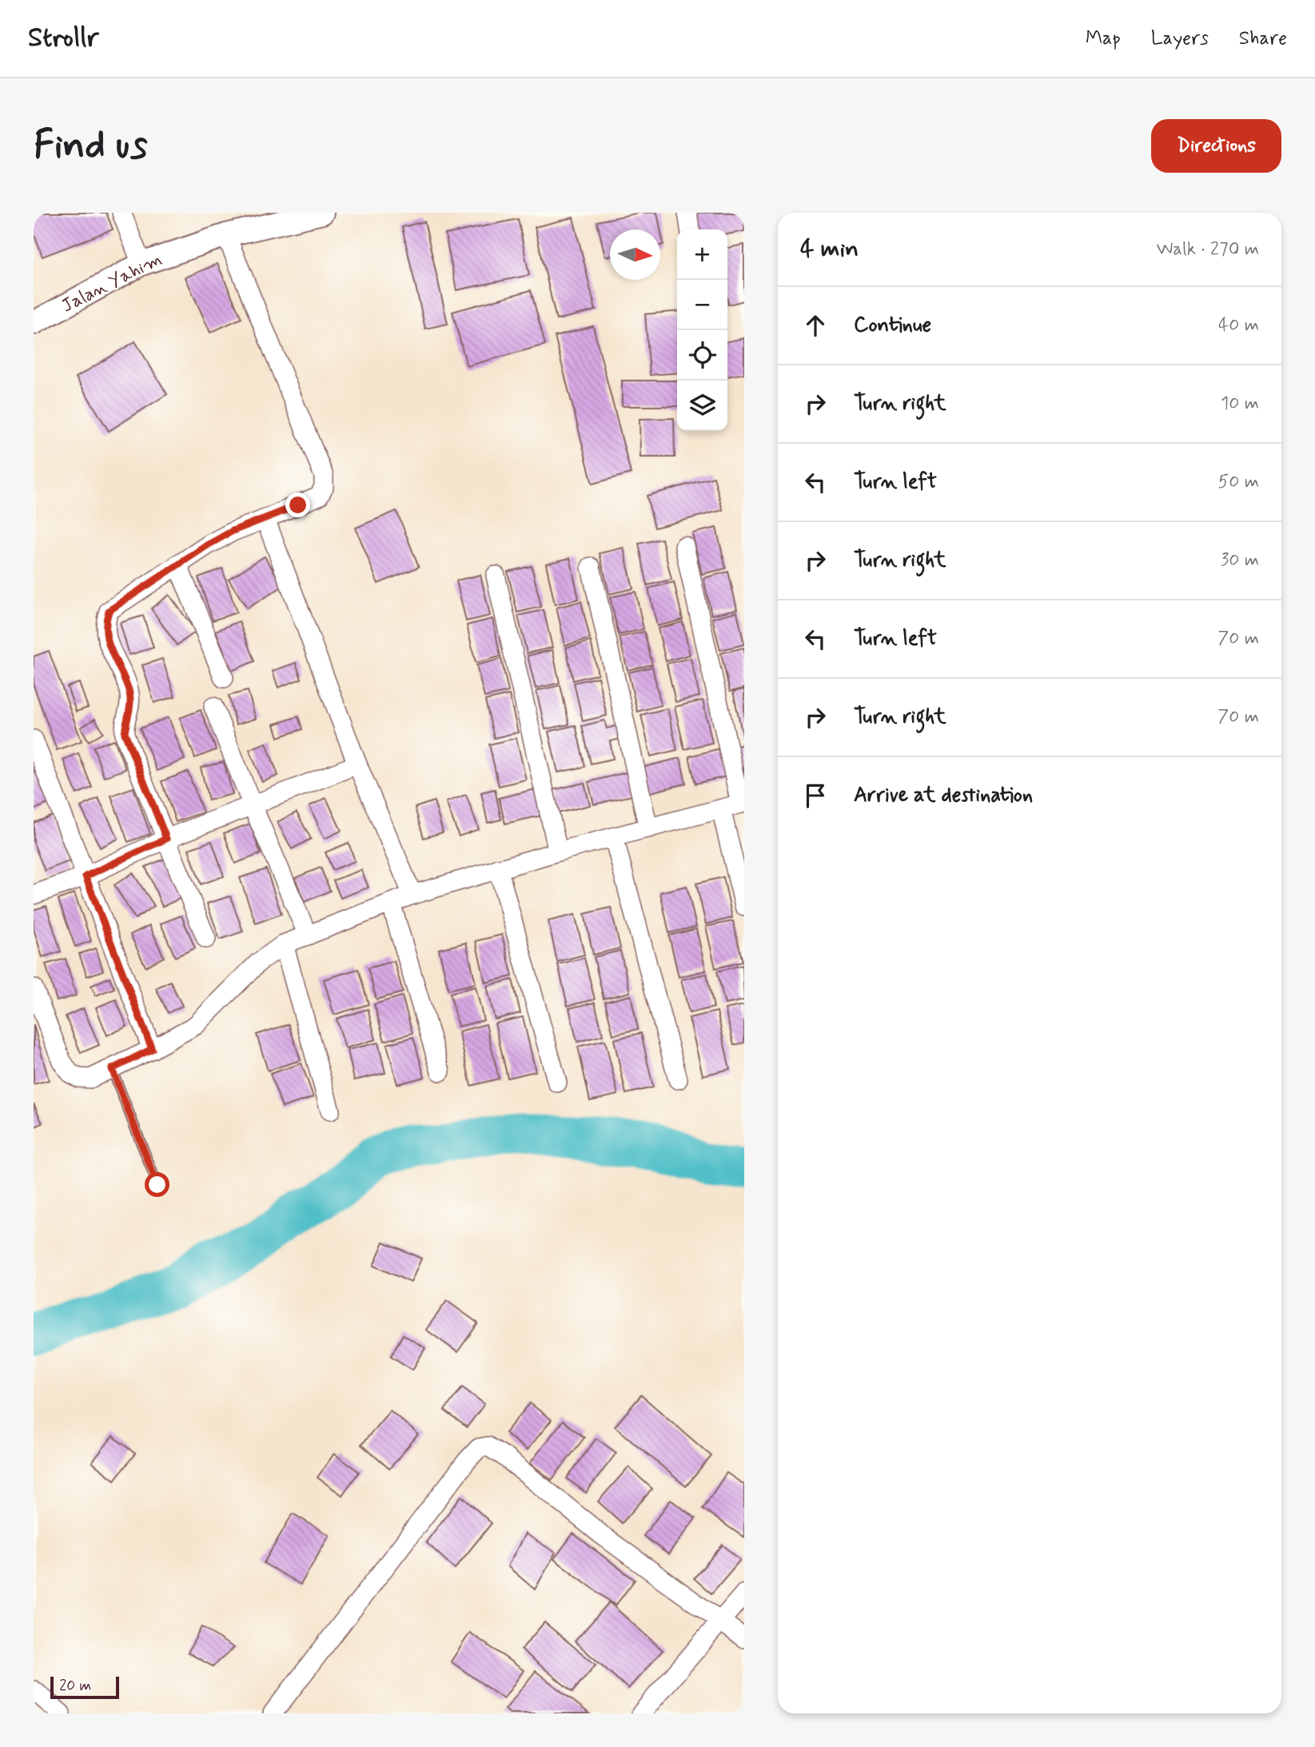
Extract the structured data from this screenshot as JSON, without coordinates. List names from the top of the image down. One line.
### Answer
{"streets":{"street":["Jalan Yahim"]},"scale_bar":"20 m","north":"right","page":{"header":"Strollr","nav":["Map","Layers","Share"],"buttons":"Directions","title":"Find us","heading":["4 min","Walk · 270 m"],"map_buttons":["+","−"],"list":[["Continue","40 m"],["Turn right","10 m"],["Turn left","50 m"],["Turn right","30 m"],["Turn left","70 m"],["Turn right","70 m"],"Arrive at destination"],"scale":"20 m"}}
